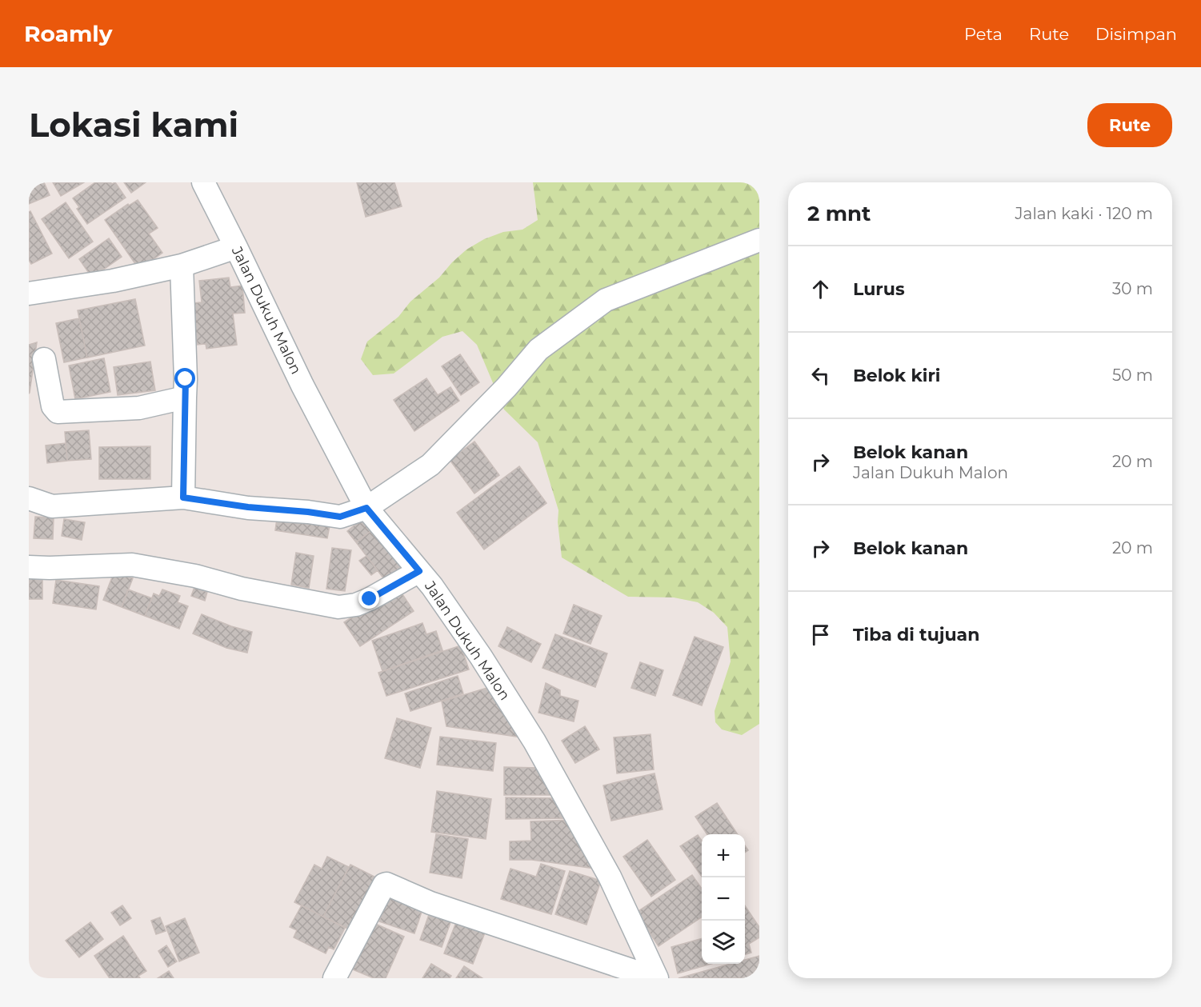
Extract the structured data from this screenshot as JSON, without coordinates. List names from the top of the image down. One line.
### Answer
{"streets":{"street":["Jalan Dukuh Malon"]},"page":{"header":"Roamly","nav":["Peta","Rute","Disimpan"],"buttons":"Rute","title":"Lokasi kami","heading":["2 mnt","Jalan kaki · 120 m"],"list":[["Lurus","30 m"],["Belok kiri","50 m"],["Belok kanan","Jalan Dukuh Malon","20 m"],["Belok kanan","20 m"],"Tiba di tujuan"],"map_buttons":["+","−"]}}
